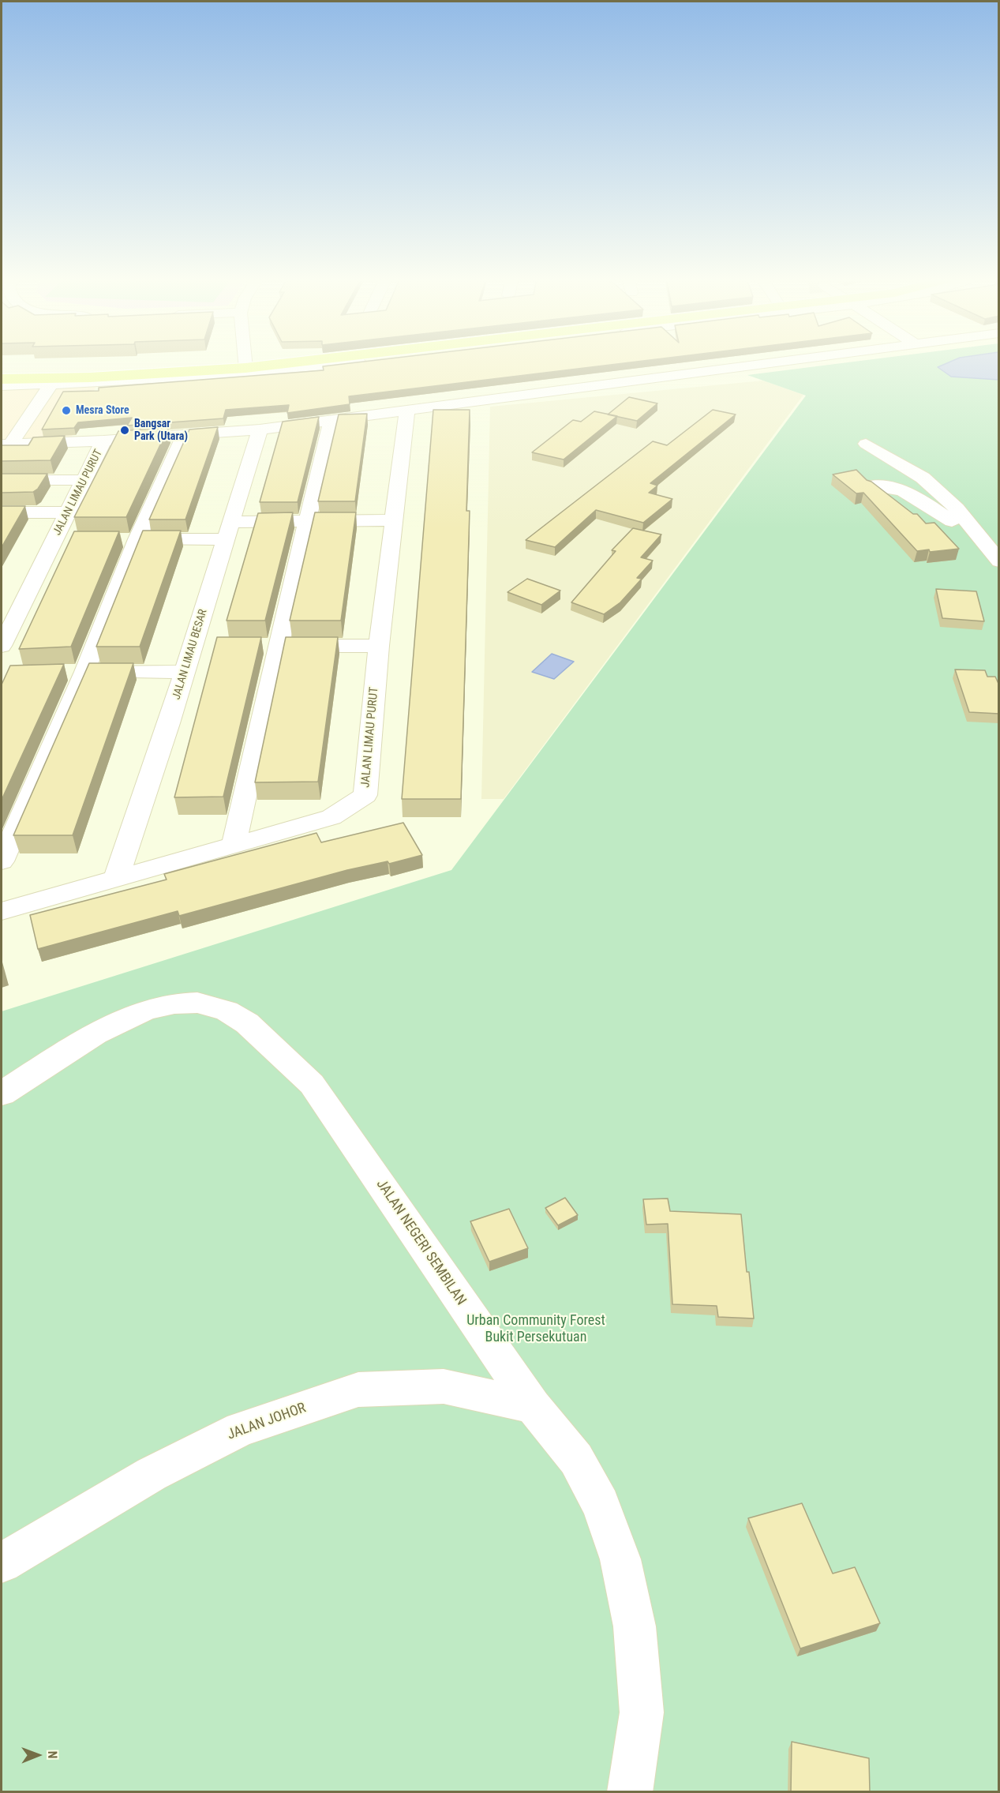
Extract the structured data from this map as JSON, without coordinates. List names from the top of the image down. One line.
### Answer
{"streets":{"street":["JALAN LIMAU PURUT","JALAN LIMAU BESAR","JALAN NEGERI SEMBILAN","JALAN JOHOR"]},"crossings":[["JALAN LIMAU PURUT","JALAN LIMAU BESAR"],["JALAN NEGERI SEMBILAN","JALAN JOHOR"]],"parks":["Urban Community Forest Bukit Persekutuan"],"places":["Mesra Store","Bangsar Park (Utara)"],"north":"right"}
